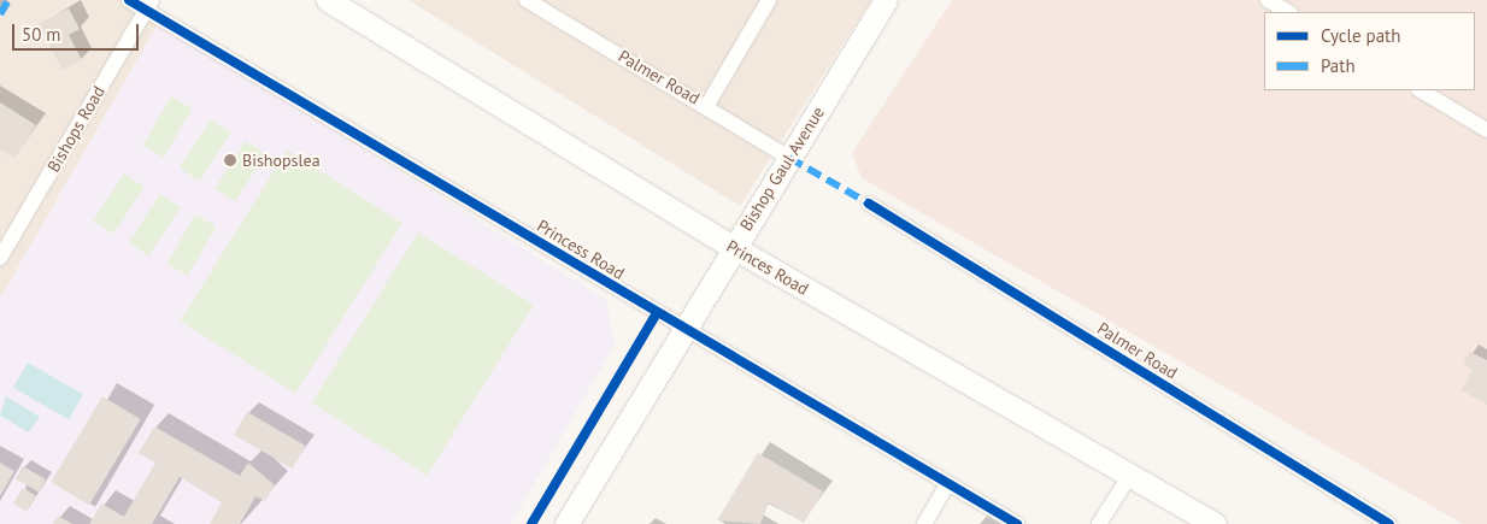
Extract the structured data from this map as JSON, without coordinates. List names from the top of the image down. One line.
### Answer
{"streets":{"main road":["Bishop Gaul Avenue","Princes Road"],"street":["Palmer Road","Bishops Road","Princess Road"]},"crossings":[["Palmer Road","Bishop Gaul Avenue"],["Bishops Road","Princess Road"],["Bishop Gaul Avenue","Princess Road"],["Bishop Gaul Avenue","Princes Road"]],"places":["Bishopslea"],"legend":["Cycle path","Path"],"scale_bar":"50 m"}
